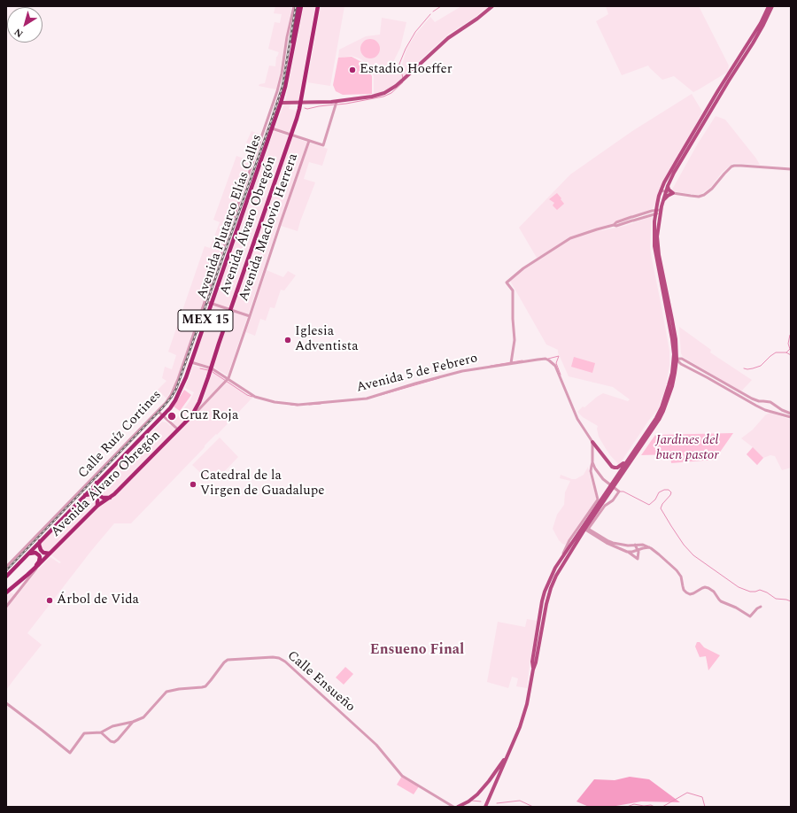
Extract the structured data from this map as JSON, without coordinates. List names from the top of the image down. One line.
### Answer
{"streets":{"highway":["Avenida Plutarco Elías Calles","Avenida Álvaro Obregón","MEX 15"],"street":["Avenida Maclovio Herrera","Avenida 5 de Febrero","Calle Ruíz Cortines","Calle Ensueño"]},"crossings":[["Avenida Plutarco Elías Calles","Avenida 5 de Febrero"],["Avenida Álvaro Obregón","MEX 15"],["Avenida Álvaro Obregón","Avenida 5 de Febrero"],["Avenida Maclovio Herrera","Avenida 5 de Febrero"]],"districts":["Ensueno Final"],"parks":["Jardines del buen pastor"],"places":["Estadio Hoeffer","Iglesia Adventista","Cruz Roja","Catedral de la Virgen de Guadalupe","Árbol de Vida"],"north":"bottom left"}
